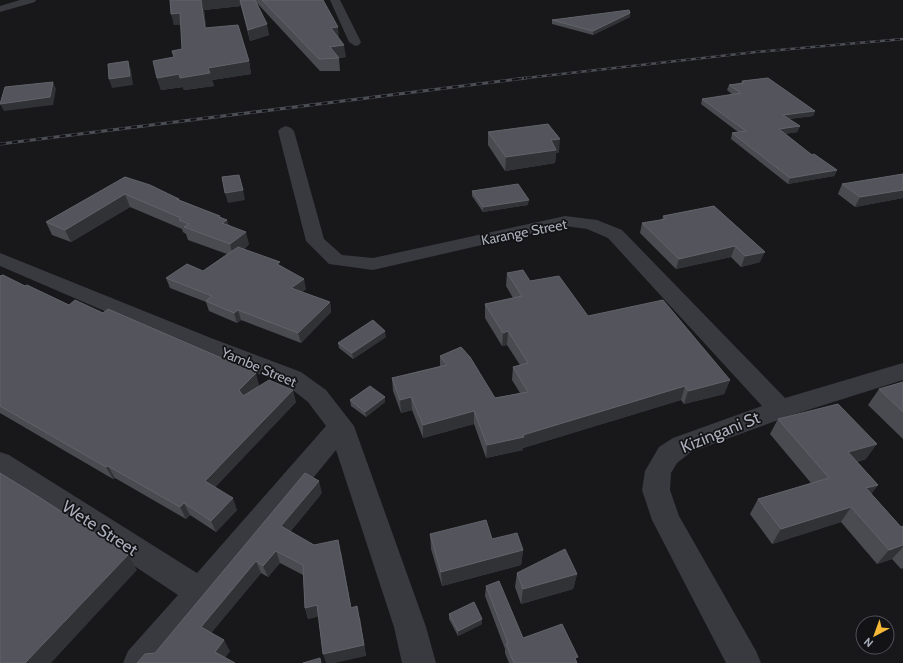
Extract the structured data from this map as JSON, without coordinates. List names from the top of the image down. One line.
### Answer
{"streets":{"street":["Karange Street","Yambe Street","Kizingani St","Wete Street"]},"crossings":[["Karange Street","Kizingani St"]],"north":"bottom left"}
